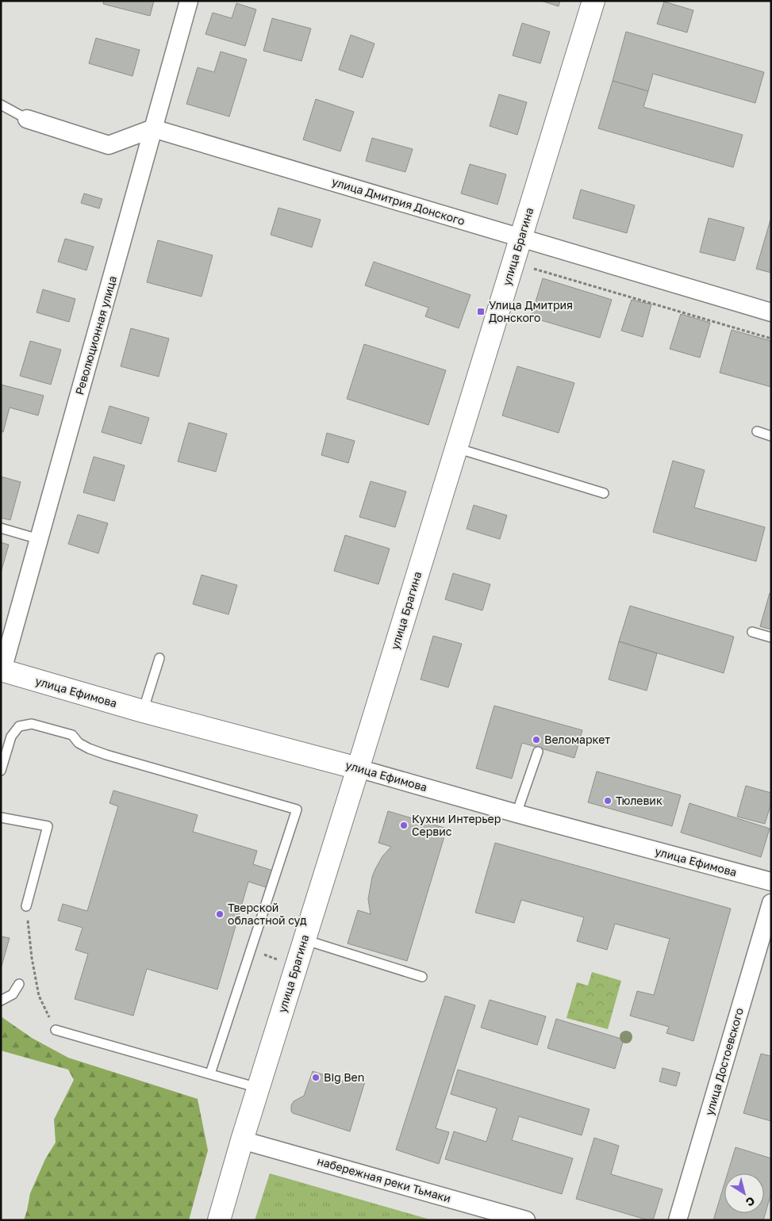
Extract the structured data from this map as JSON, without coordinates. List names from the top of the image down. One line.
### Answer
{"streets":{"street":["улица Дмитрия Донского","улица Брагина","Революционная улица","улица Ефимова","улица Достоевского","набережная реки Тьмаки"]},"crossings":[["улица Дмитрия Донского","улица Брагина"],["улица Дмитрия Донского","Революционная улица"],["улица Брагина","улица Ефимова"],["улица Брагина","набережная реки Тьмаки"],["Революционная улица","улица Ефимова"]],"places":{"transit":["Улица Дмитрия Донского"],"other":["Веломаркет","Тюлевик","Кухни Интерьер Сервис","Тверской областной суд","Big Ben"]},"north":"bottom right"}
